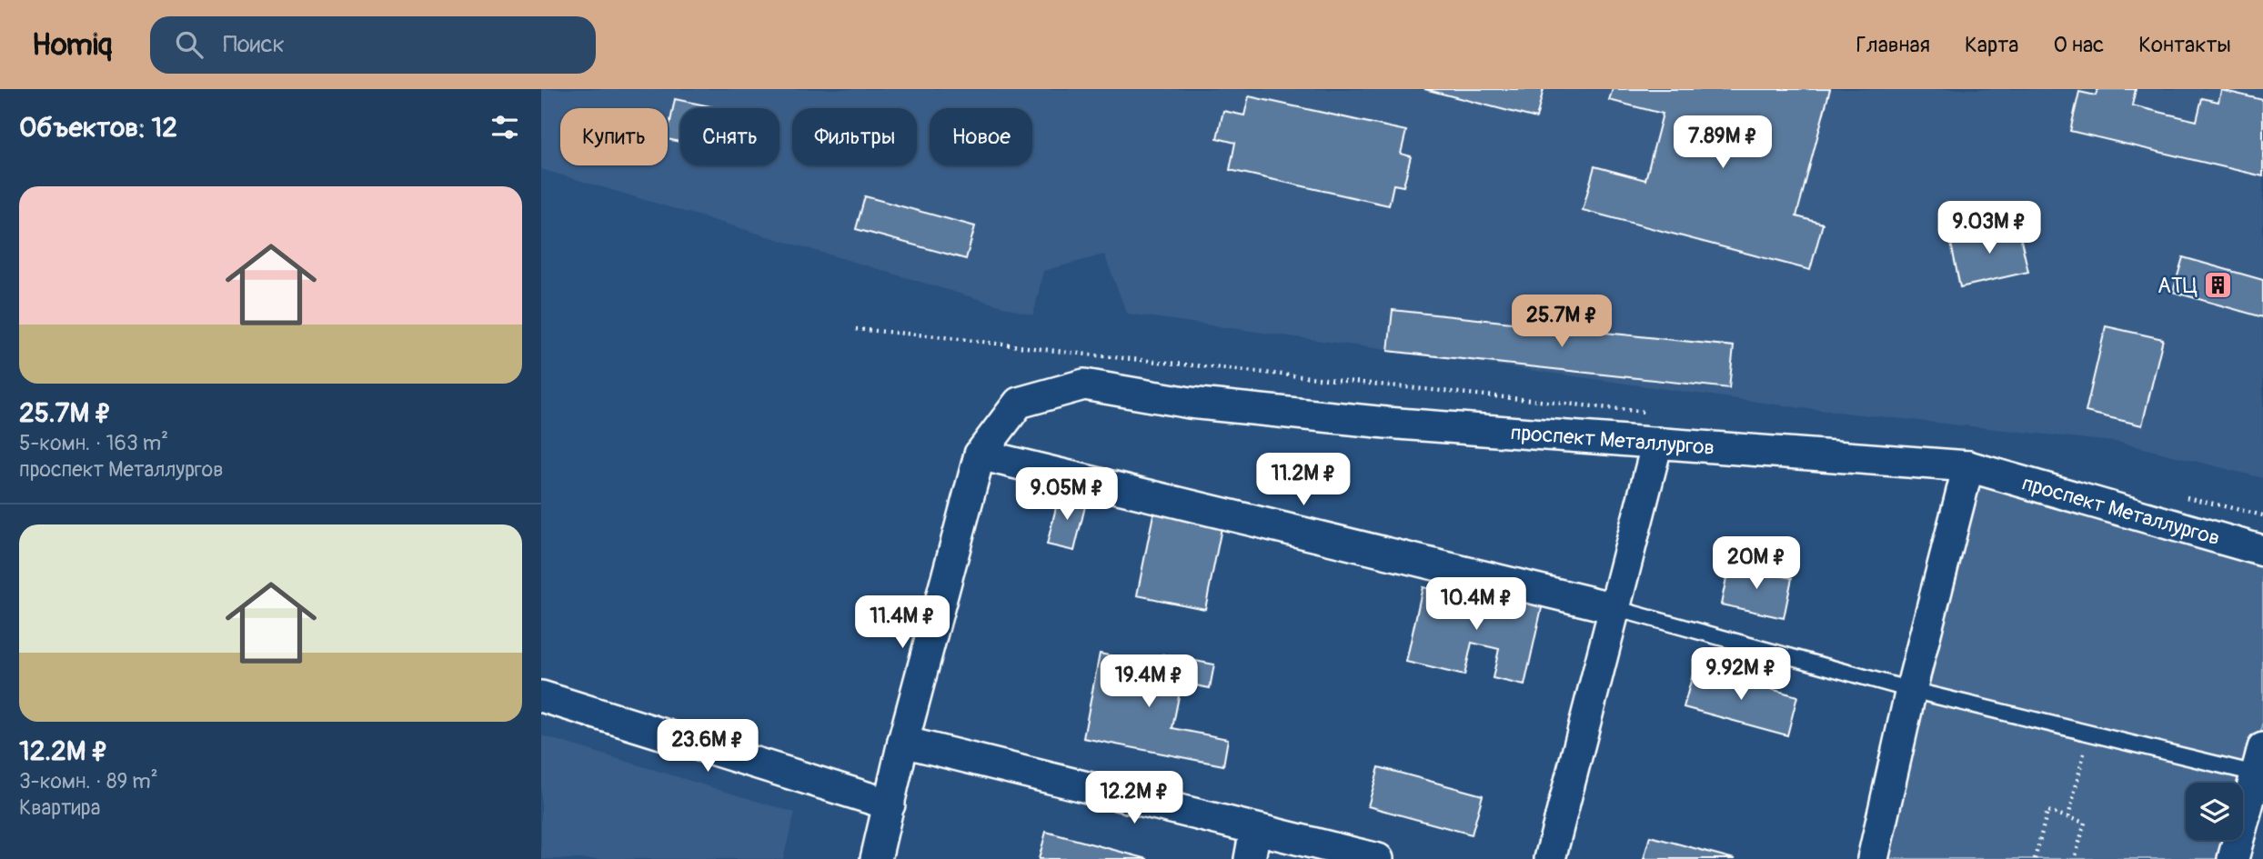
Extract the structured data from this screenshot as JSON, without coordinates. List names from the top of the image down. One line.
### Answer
{"streets":{"street":["проспект Металлургов"]},"places":{"building":["АТЦ"]},"page":{"header":"Homiq","search":"Поиск","nav":["Главная","Карта","О нас","Контакты"],"heading":"Объектов: 12","chip":["Купить","Снять","Фильтры","Новое"],"price":["7.89M ₽","9.03M ₽","25.7M ₽","11.2M ₽","9.05M ₽","20M ₽","10.4M ₽","11.4M ₽","9.92M ₽","19.4M ₽","23.6M ₽","12.2M ₽"],"list":[{"name":"25.7M ₽","note":"5-комн. · 163 m² · проспект Металлургов"},{"name":"12.2M ₽","note":"3-комн. · 89 m² · Квартира"}]}}
